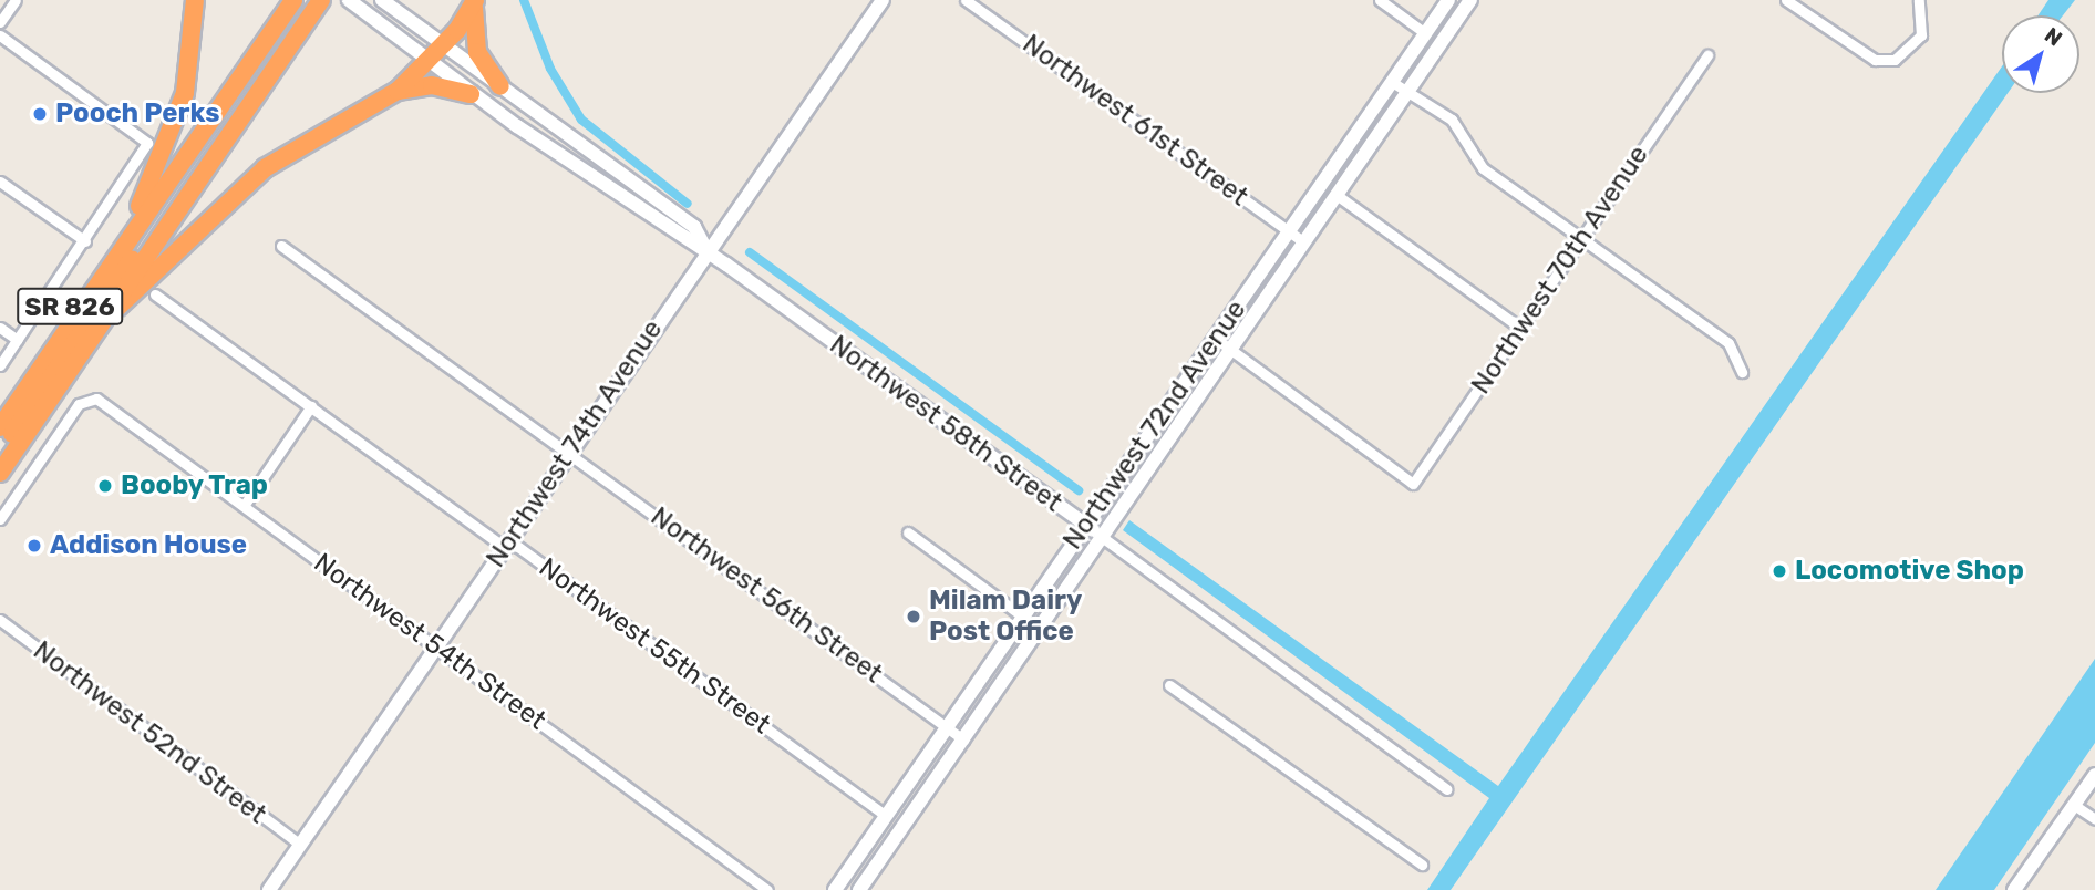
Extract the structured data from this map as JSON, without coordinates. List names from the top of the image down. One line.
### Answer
{"streets":{"highway":["SR 826"],"main road":["Northwest 58th Street","Northwest 72nd Avenue","Northwest 74th Avenue"],"street":["Northwest 61st Street","Northwest 70th Avenue","Northwest 56th Street","Northwest 54th Street","Northwest 55th Street","Northwest 52nd Street"]},"crossings":[["Northwest 61st Street","Northwest 72nd Avenue"],["Northwest 70th Avenue","Northwest 72nd Avenue"],["Northwest 58th Street","Northwest 72nd Avenue"],["Northwest 58th Street","Northwest 74th Avenue"],["Northwest 72nd Avenue","Northwest 56th Street"],["Northwest 72nd Avenue","Northwest 55th Street"],["Northwest 74th Avenue","Northwest 56th Street"],["Northwest 74th Avenue","Northwest 54th Street"],["Northwest 74th Avenue","Northwest 55th Street"],["Northwest 74th Avenue","Northwest 52nd Street"]],"places":["Pooch Perks","Booby Trap","Addison House","Locomotive Shop","Milam Dairy Post Office"],"north":"top right"}
